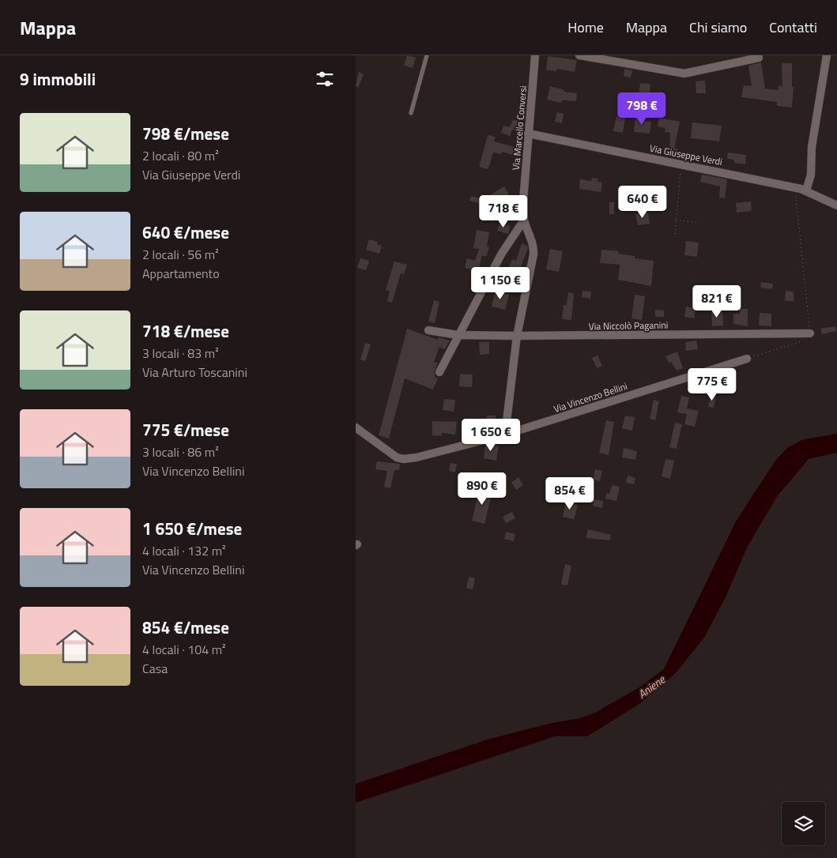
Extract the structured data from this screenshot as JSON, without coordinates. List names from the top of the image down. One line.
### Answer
{"streets":{"street":["Via Marcello Conversi","Via Giuseppe Verdi","Via Niccolò Paganini","Via Vincenzo Bellini"]},"crossings":[["Via Marcello Conversi","Via Giuseppe Verdi"],["Via Marcello Conversi","Via Niccolò Paganini"],["Via Marcello Conversi","Via Vincenzo Bellini"]],"water":["Aniene"],"page":{"header":"Mappa","nav":["Home","Mappa","Chi siamo","Contatti"],"heading":"9 immobili","price":["798 €","640 €","718 €","1 150 €","821 €","775 €","1 650 €","890 €","854 €"],"list":[{"name":"798 €/mese","note":"2 locali · 80 m² · Via Giuseppe Verdi"},{"name":"640 €/mese","note":"2 locali · 56 m² · Appartamento"},{"name":"718 €/mese","note":"3 locali · 83 m² · Via Arturo Toscanini"},{"name":"775 €/mese","note":"3 locali · 86 m² · Via Vincenzo Bellini"},{"name":"1 650 €/mese","note":"4 locali · 132 m² · Via Vincenzo Bellini"},{"name":"854 €/mese","note":"4 locali · 104 m² · Casa"}]}}
